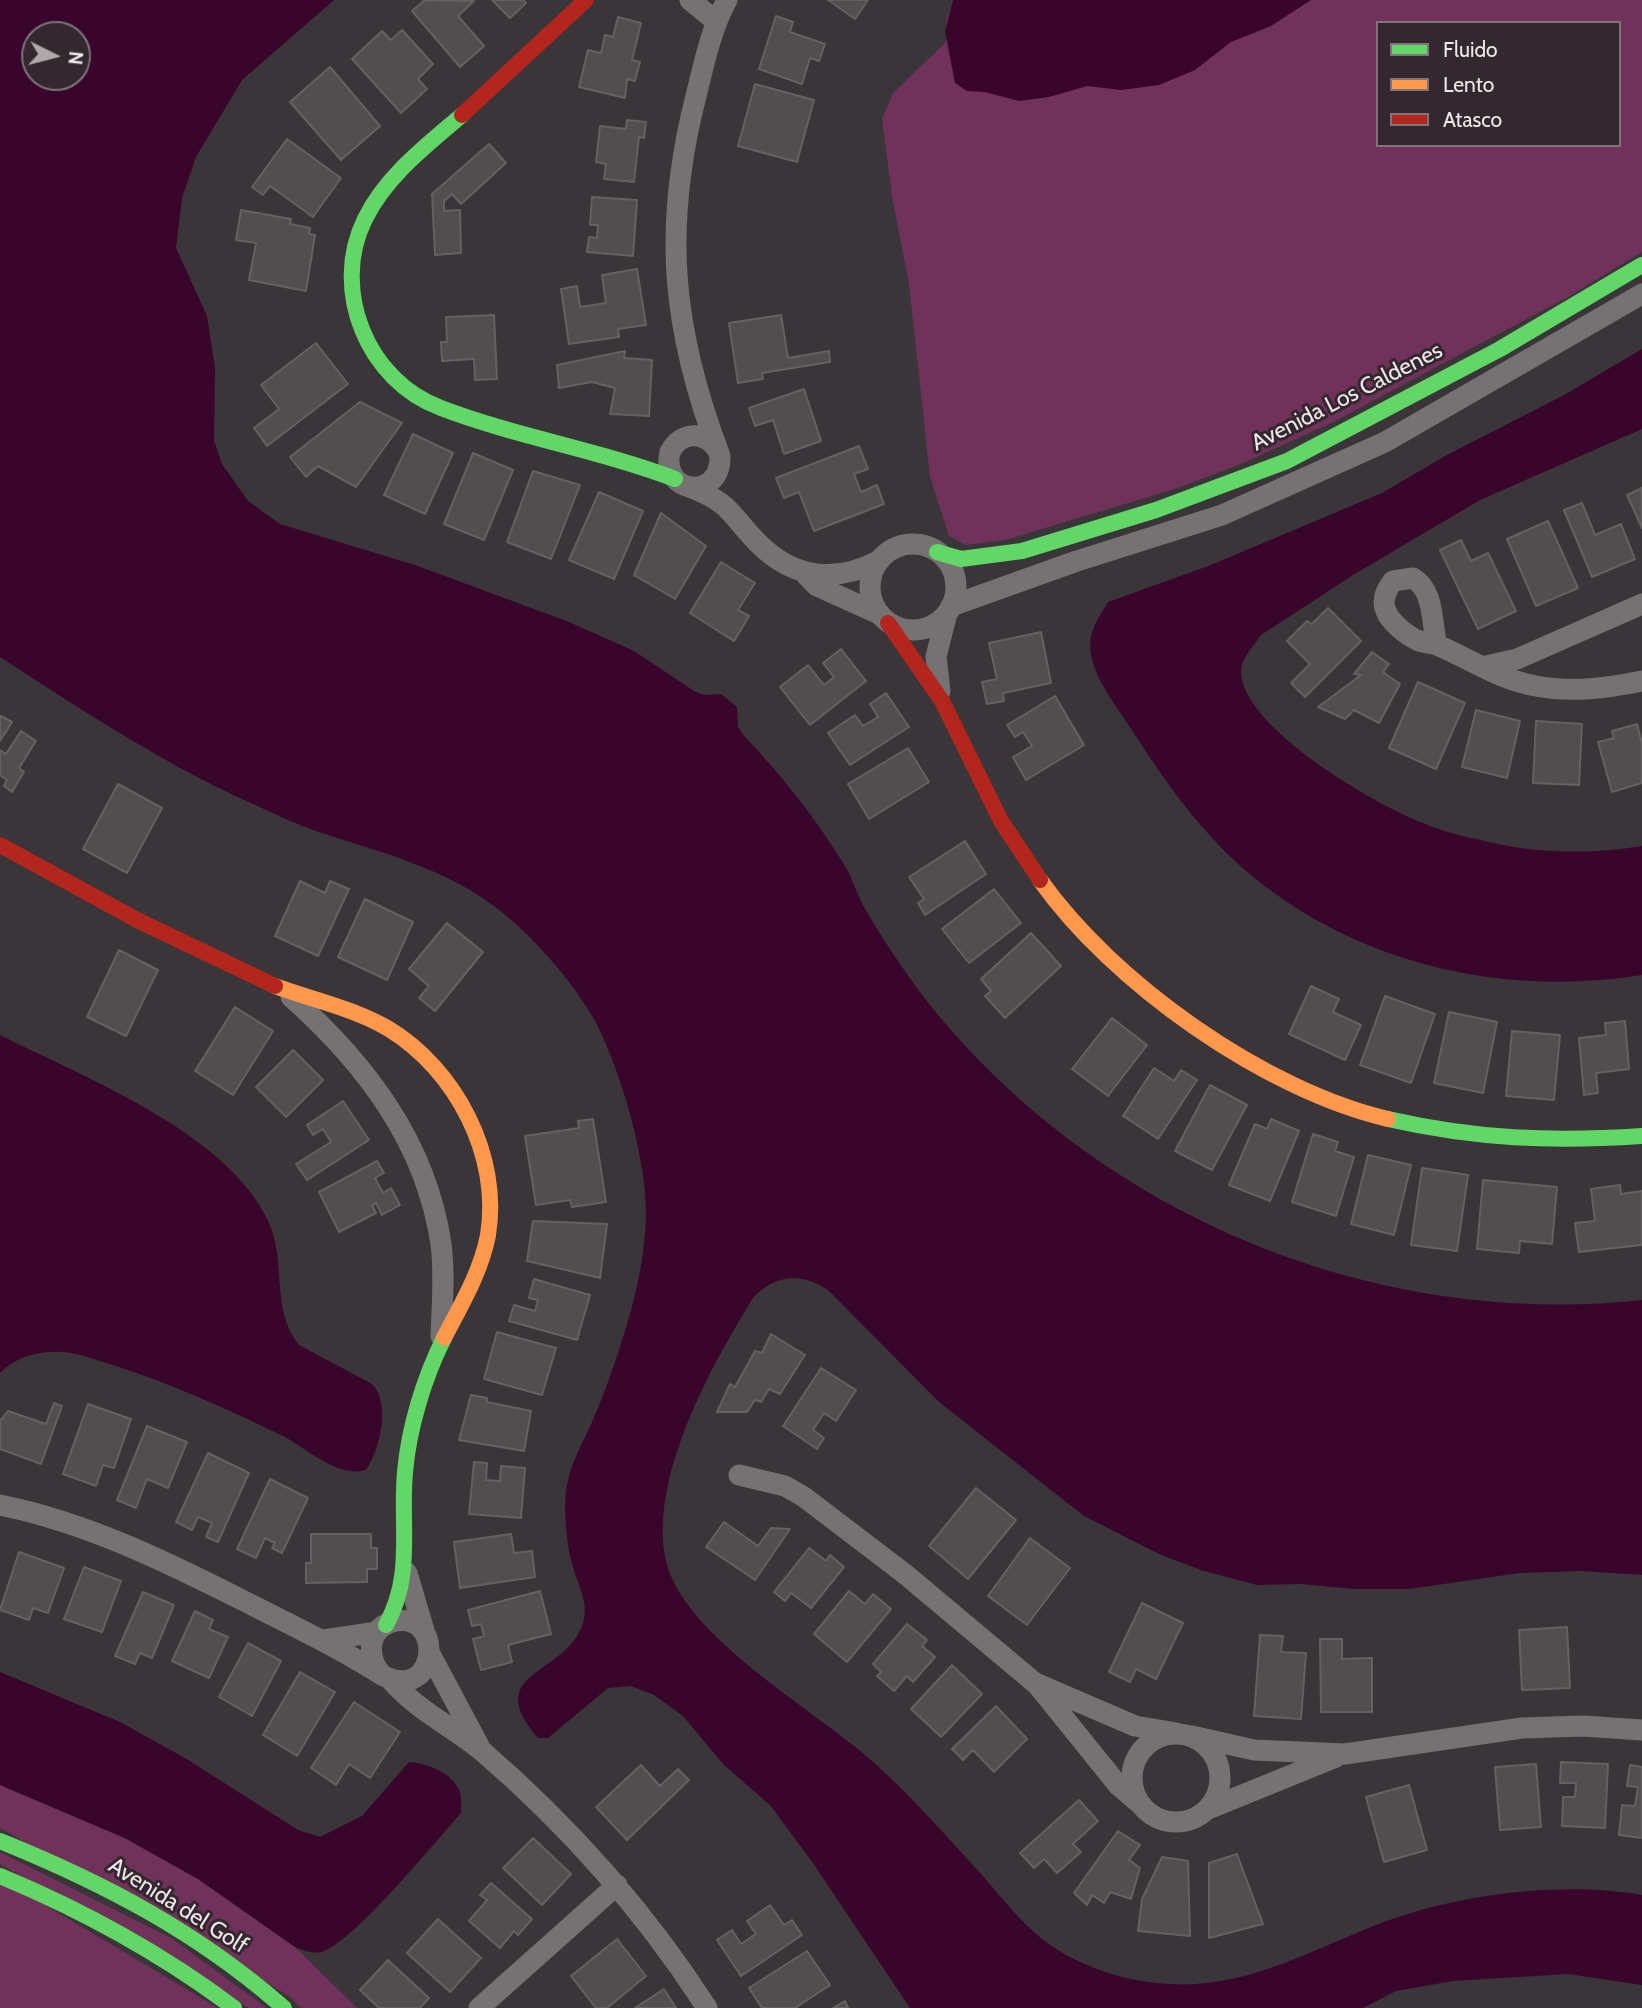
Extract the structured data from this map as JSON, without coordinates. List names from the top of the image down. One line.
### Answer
{"streets":{"street":["Avenida Los Caldenes","Avenida del Golf"]},"legend":["Fluido","Lento","Atasco"],"north":"right"}
